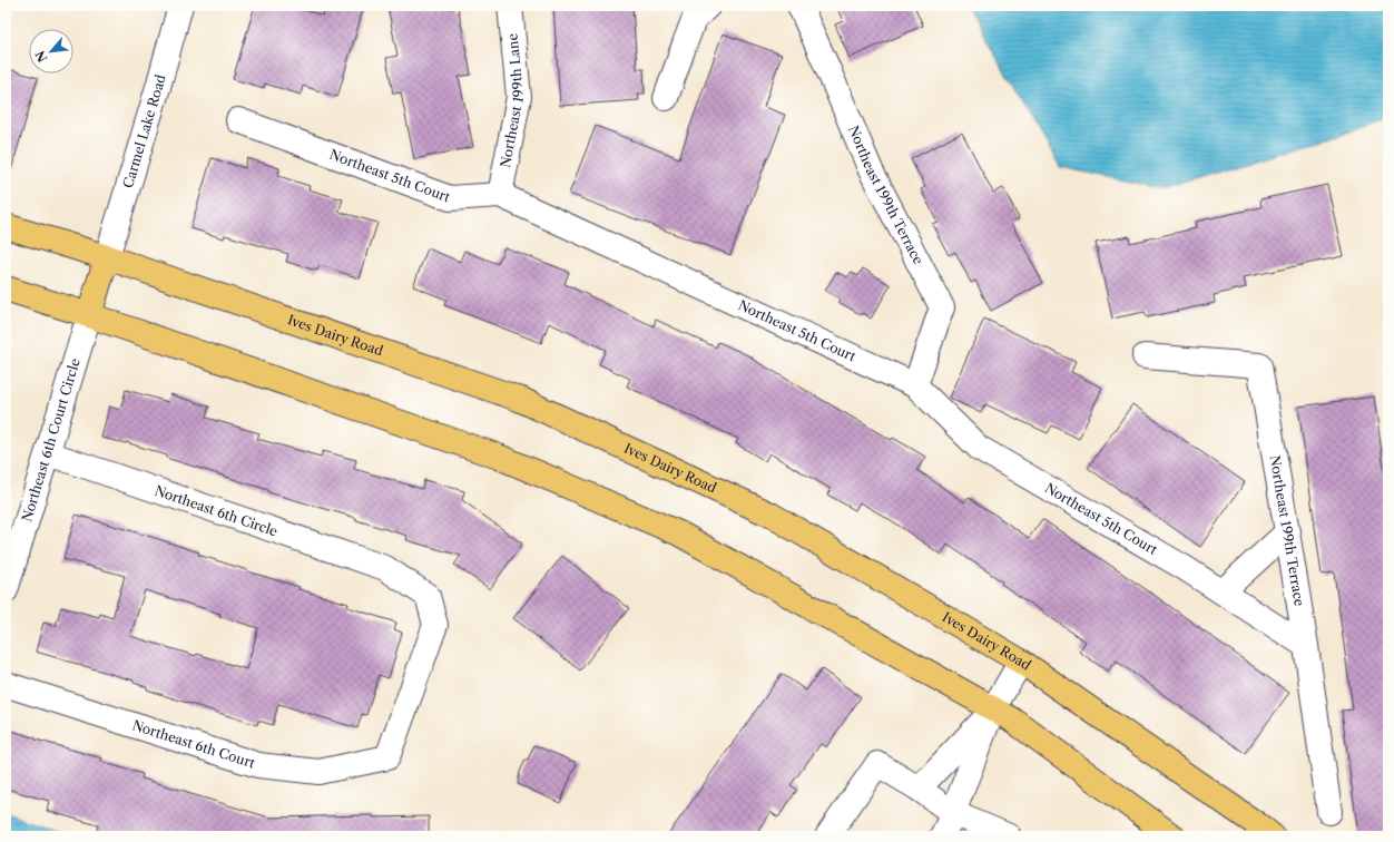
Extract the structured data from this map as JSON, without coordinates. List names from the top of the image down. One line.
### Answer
{"streets":{"main road":["Ives Dairy Road"],"street":["Northeast 199th Lane","Carmel Lake Road","Northeast 5th Court","Northeast 199th Terrace","Northeast 6th Court Circle","Northeast 6th Circle","Northeast 6th Court"]},"crossings":[["Northeast 199th Lane","Northeast 5th Court"],["Carmel Lake Road","Ives Dairy Road"],["Northeast 5th Court","Northeast 199th Terrace"],["Northeast 6th Court Circle","Northeast 6th Circle"],["Northeast 6th Circle","Northeast 6th Court"]],"north":"bottom left"}
